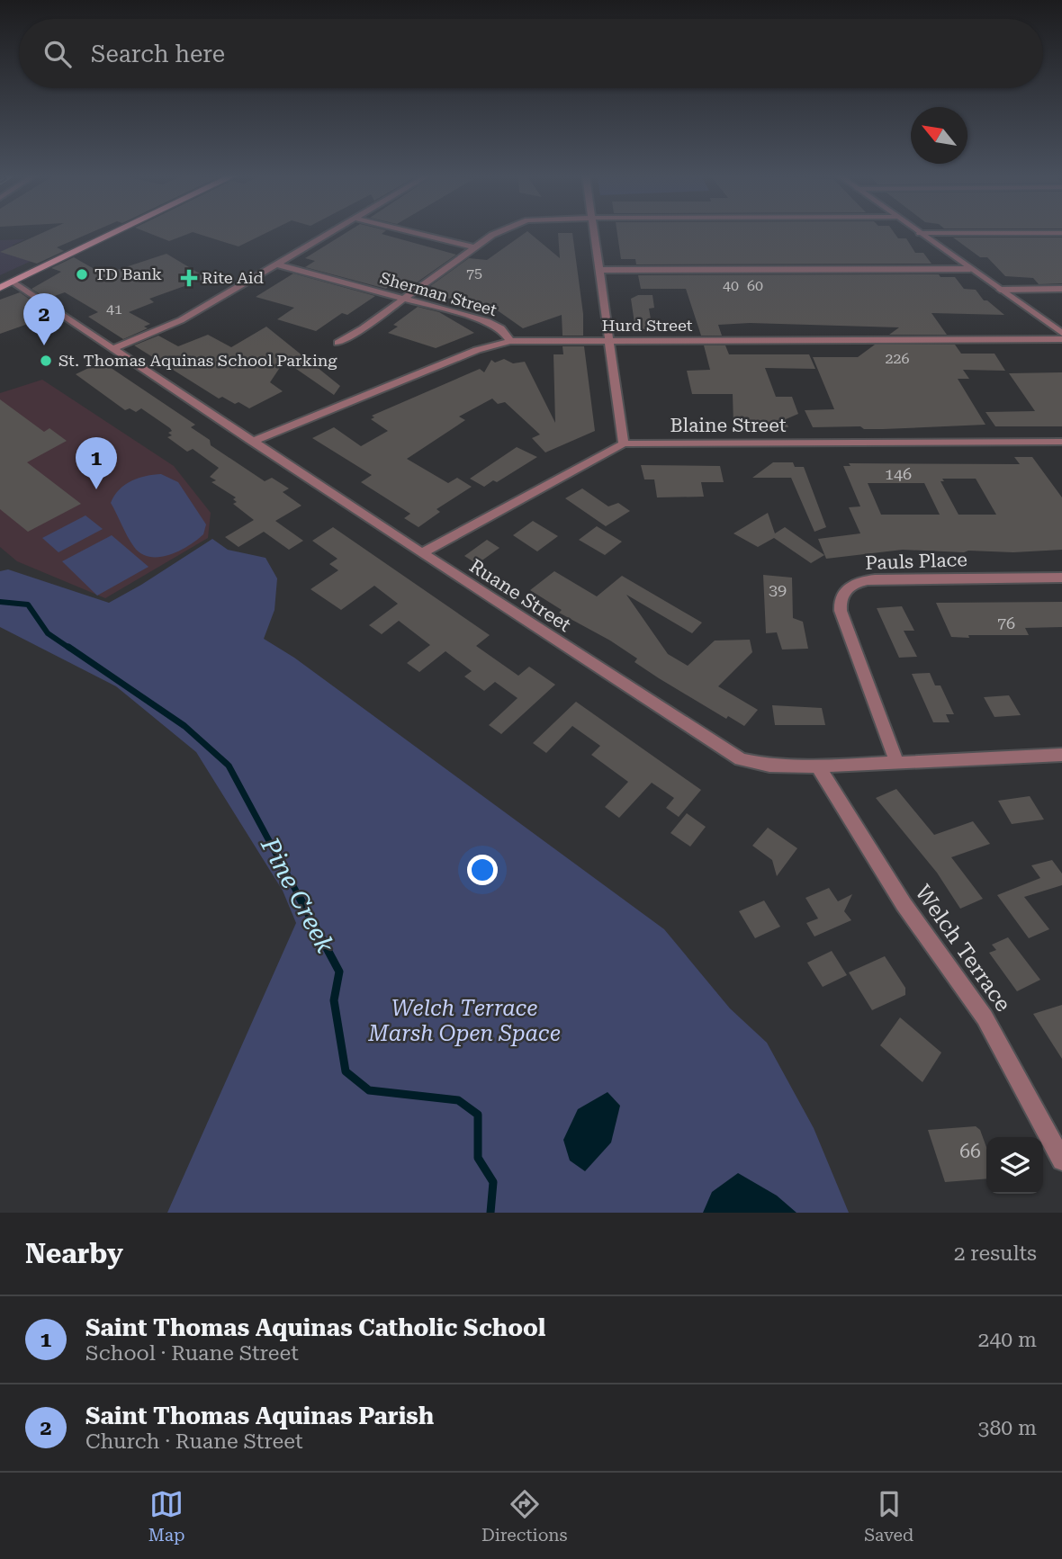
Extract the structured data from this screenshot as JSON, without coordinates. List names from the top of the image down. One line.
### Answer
{"streets":{"street":["Sherman Street","Hurd Street","Blaine Street","Pauls Place","Ruane Street","Welch Terrace"]},"crossings":[["Sherman Street","Hurd Street"],["Hurd Street","Ruane Street"],["Blaine Street","Ruane Street"],["Pauls Place","Ruane Street"],["Ruane Street","Welch Terrace"]],"water":["Pine Creek"],"parks":["Welch Terrace Marsh Open Space"],"places":{"other":["TD Bank","St. Thomas Aquinas School Parking"],"health":["Rite Aid"]},"house_numbers":["75","40","60","41","226","146","39","76","66"],"north":"top left","page":{"search":"Search here","pins":["2","1"],"heading":["Nearby","2 results"],"list":[{"mark":"1","name":"Saint Thomas Aquinas Catholic School","note":"School · Ruane Street","value":"240 m"},{"mark":"2","name":"Saint Thomas Aquinas Parish","note":"Church · Ruane Street","value":"380 m"}],"nav":["Map","Directions","Saved"]}}
